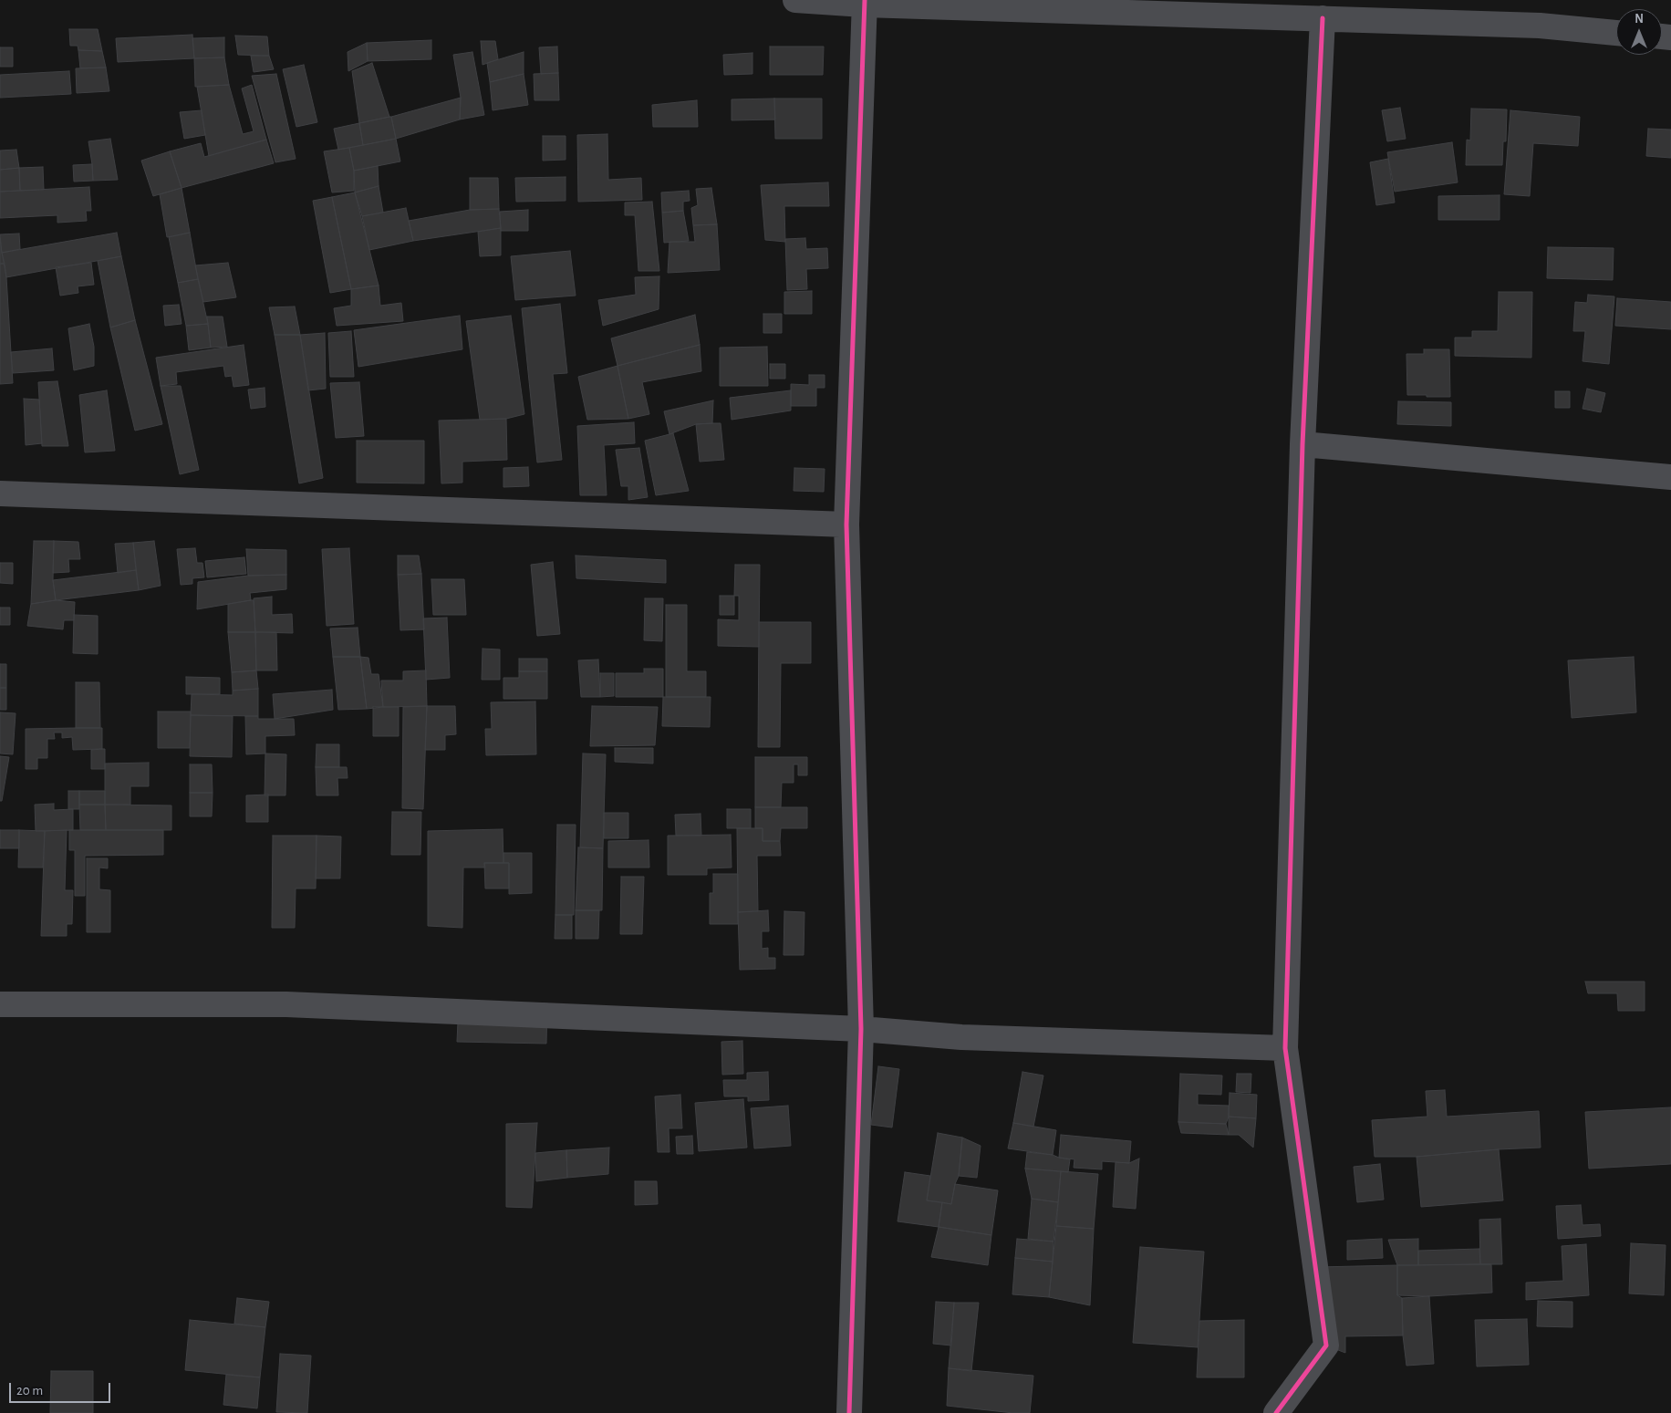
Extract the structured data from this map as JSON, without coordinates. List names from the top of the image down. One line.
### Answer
{"scale_bar":"20 m","north":"top"}
